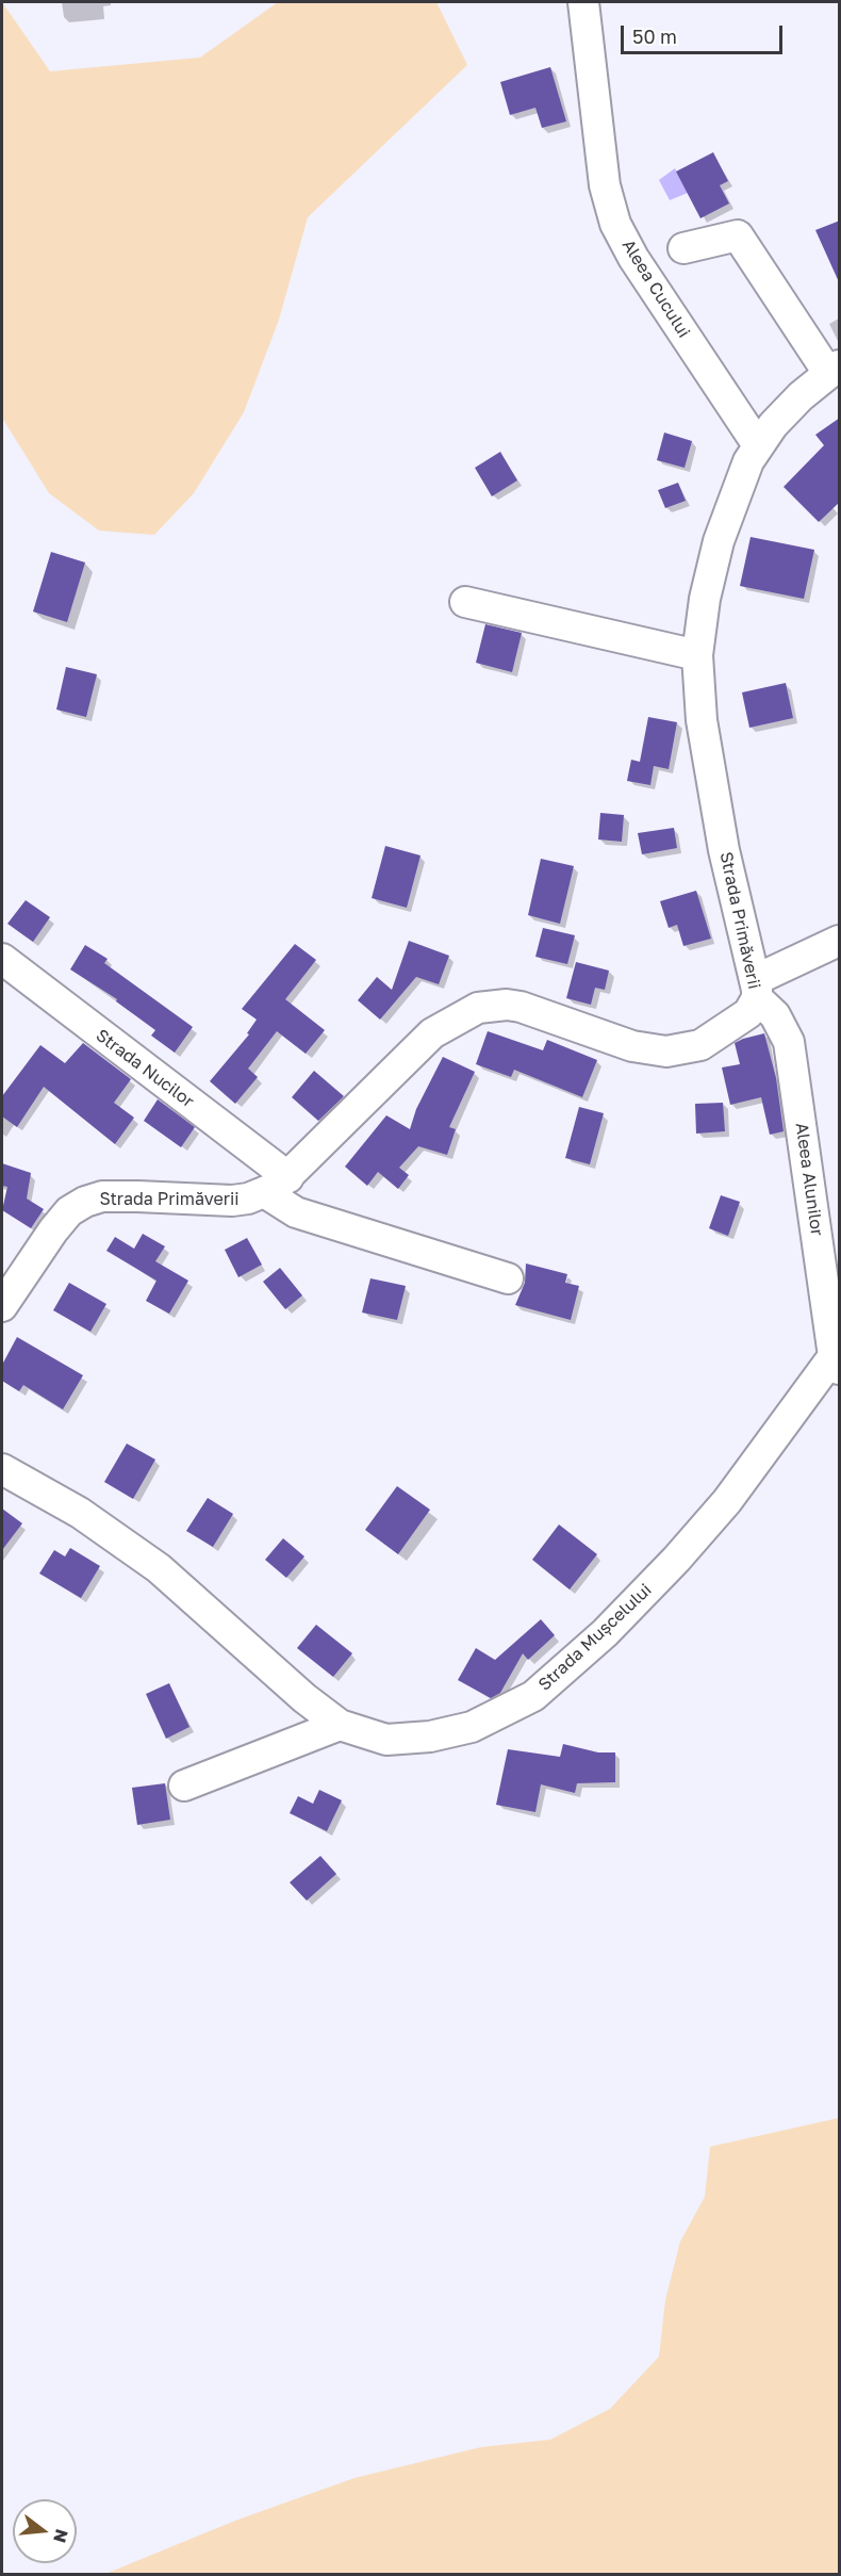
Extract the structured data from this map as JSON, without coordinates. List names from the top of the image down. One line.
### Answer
{"streets":{"street":["Aleea Cucului","Strada Primăverii","Strada Nucilor","Aleea Alunilor","Strada Mușcelului"]},"crossings":[["Aleea Cucului","Strada Primăverii"],["Strada Primăverii","Strada Nucilor"],["Strada Primăverii","Aleea Alunilor"],["Aleea Alunilor","Strada Mușcelului"]],"scale_bar":"50 m","north":"right"}
